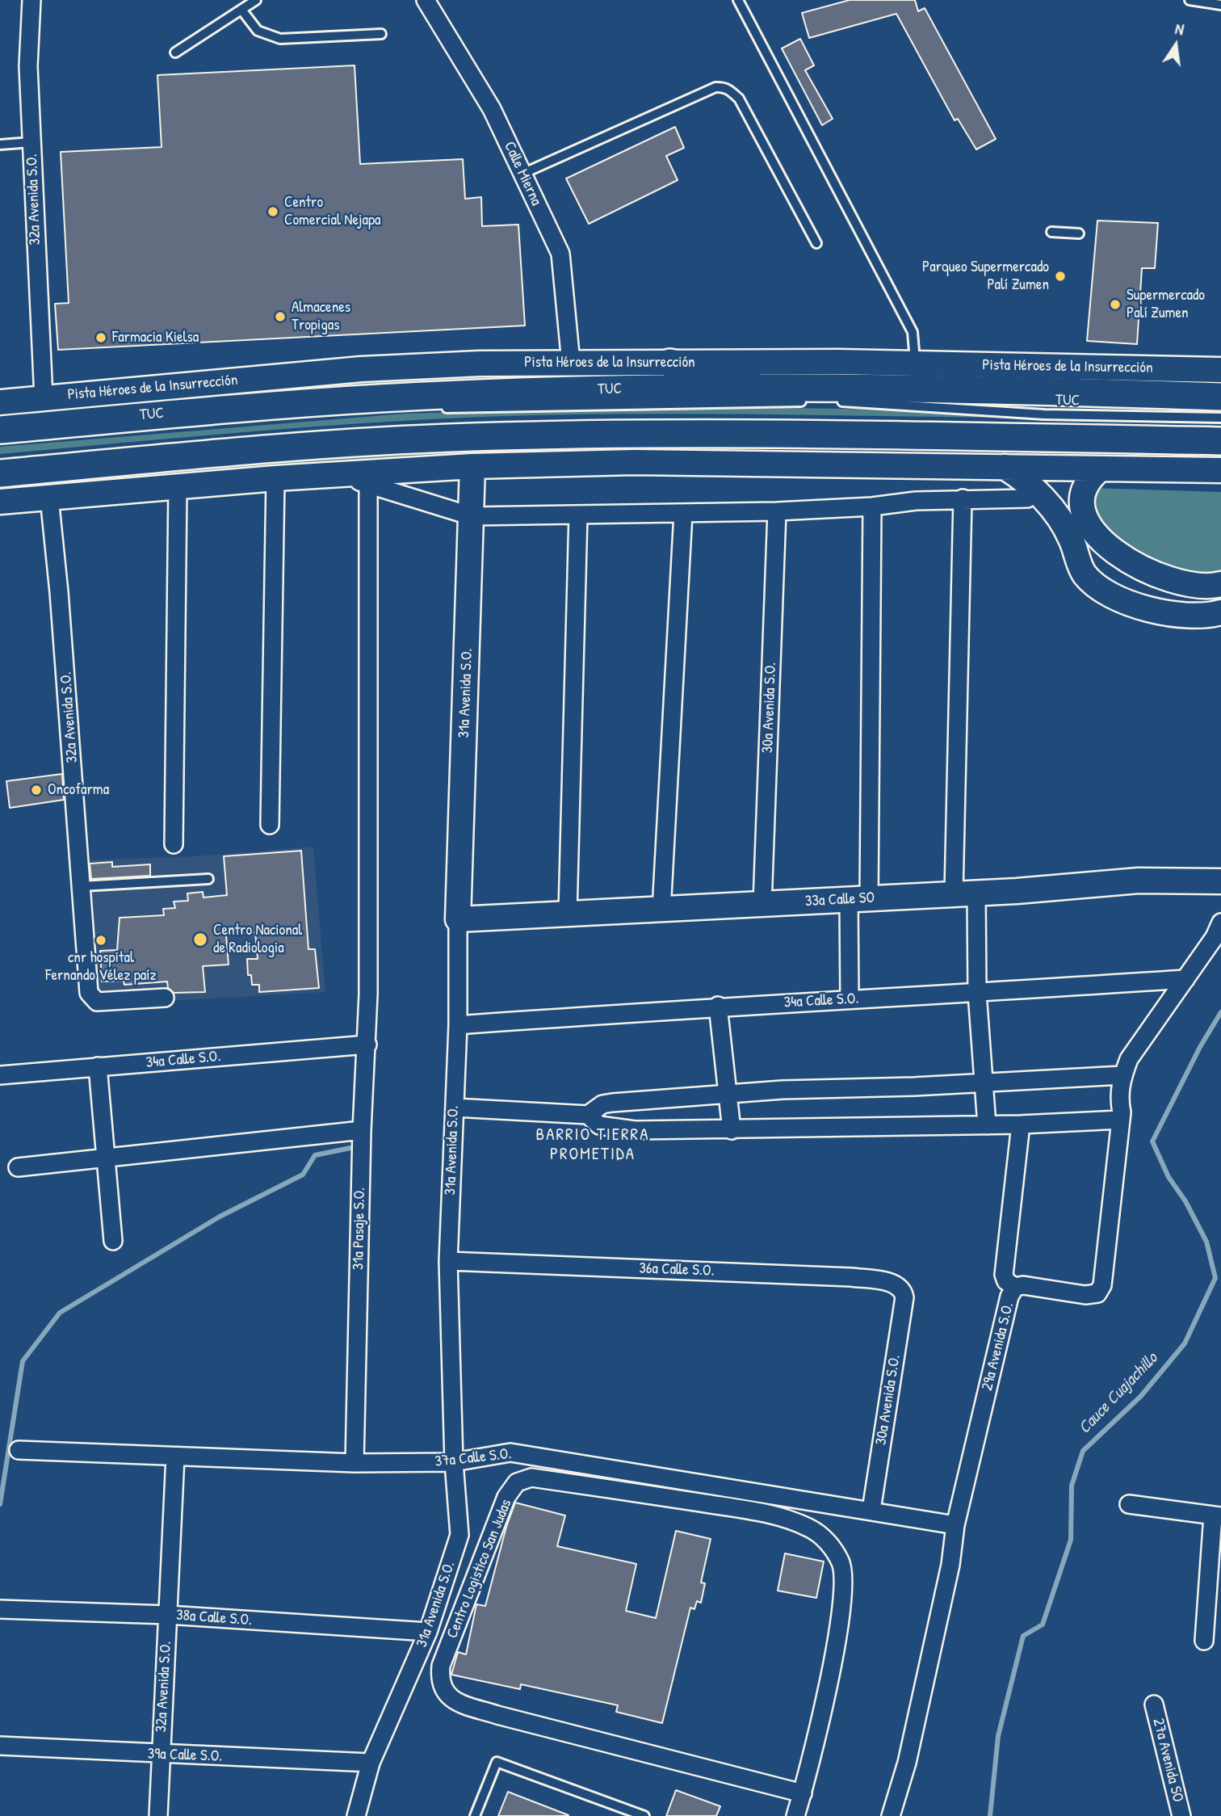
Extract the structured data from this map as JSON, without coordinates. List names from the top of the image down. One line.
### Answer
{"streets":{"main road":["Pista Héroes de la Insurrección"],"street":["Calle Mierna","32a Avenida S.O.","31a Avenida S.O.","30a Avenida S.O.","33a Calle SO","34a Calle S.O.","31a Pasaje S.O.","36a Calle S.O.","29a Avenida S.O.","37a Calle S.O.","Centro Logistico San Judas","38a Calle S.O.","39a Calle S.O.","27a Avenida SO"],"lane":["TUC"]},"crossings":[["Calle Mierna","Pista Héroes de la Insurrección"],["32a Avenida S.O.","Pista Héroes de la Insurrección"],["32a Avenida S.O.","37a Calle S.O."],["32a Avenida S.O.","38a Calle S.O."],["32a Avenida S.O.","39a Calle S.O."],["31a Avenida S.O.","33a Calle SO"],["31a Avenida S.O.","34a Calle S.O."],["31a Avenida S.O.","36a Calle S.O."],["31a Avenida S.O.","37a Calle S.O."],["31a Avenida S.O.","38a Calle S.O."],["31a Avenida S.O.","39a Calle S.O."],["30a Avenida S.O.","33a Calle SO"],["30a Avenida S.O.","36a Calle S.O."],["30a Avenida S.O.","37a Calle S.O."],["34a Calle S.O.","31a Pasaje S.O."],["34a Calle S.O.","29a Avenida S.O."],["31a Pasaje S.O.","37a Calle S.O."],["29a Avenida S.O.","37a Calle S.O."]],"districts":["BARRIO TIERRA PROMETIDA"],"water":["Cauce Cuajachillo"],"places":["Centro Comercial Nejapa","Parqueo Supermercado Palí Zumen","Supermercado Palí Zumen","Almacenes Tropigas","Farmacia Kielsa","Oncofarma","Centro Nacional de Radiologia","cnr hospital Fernando Vélez paíz"],"north":"top"}
